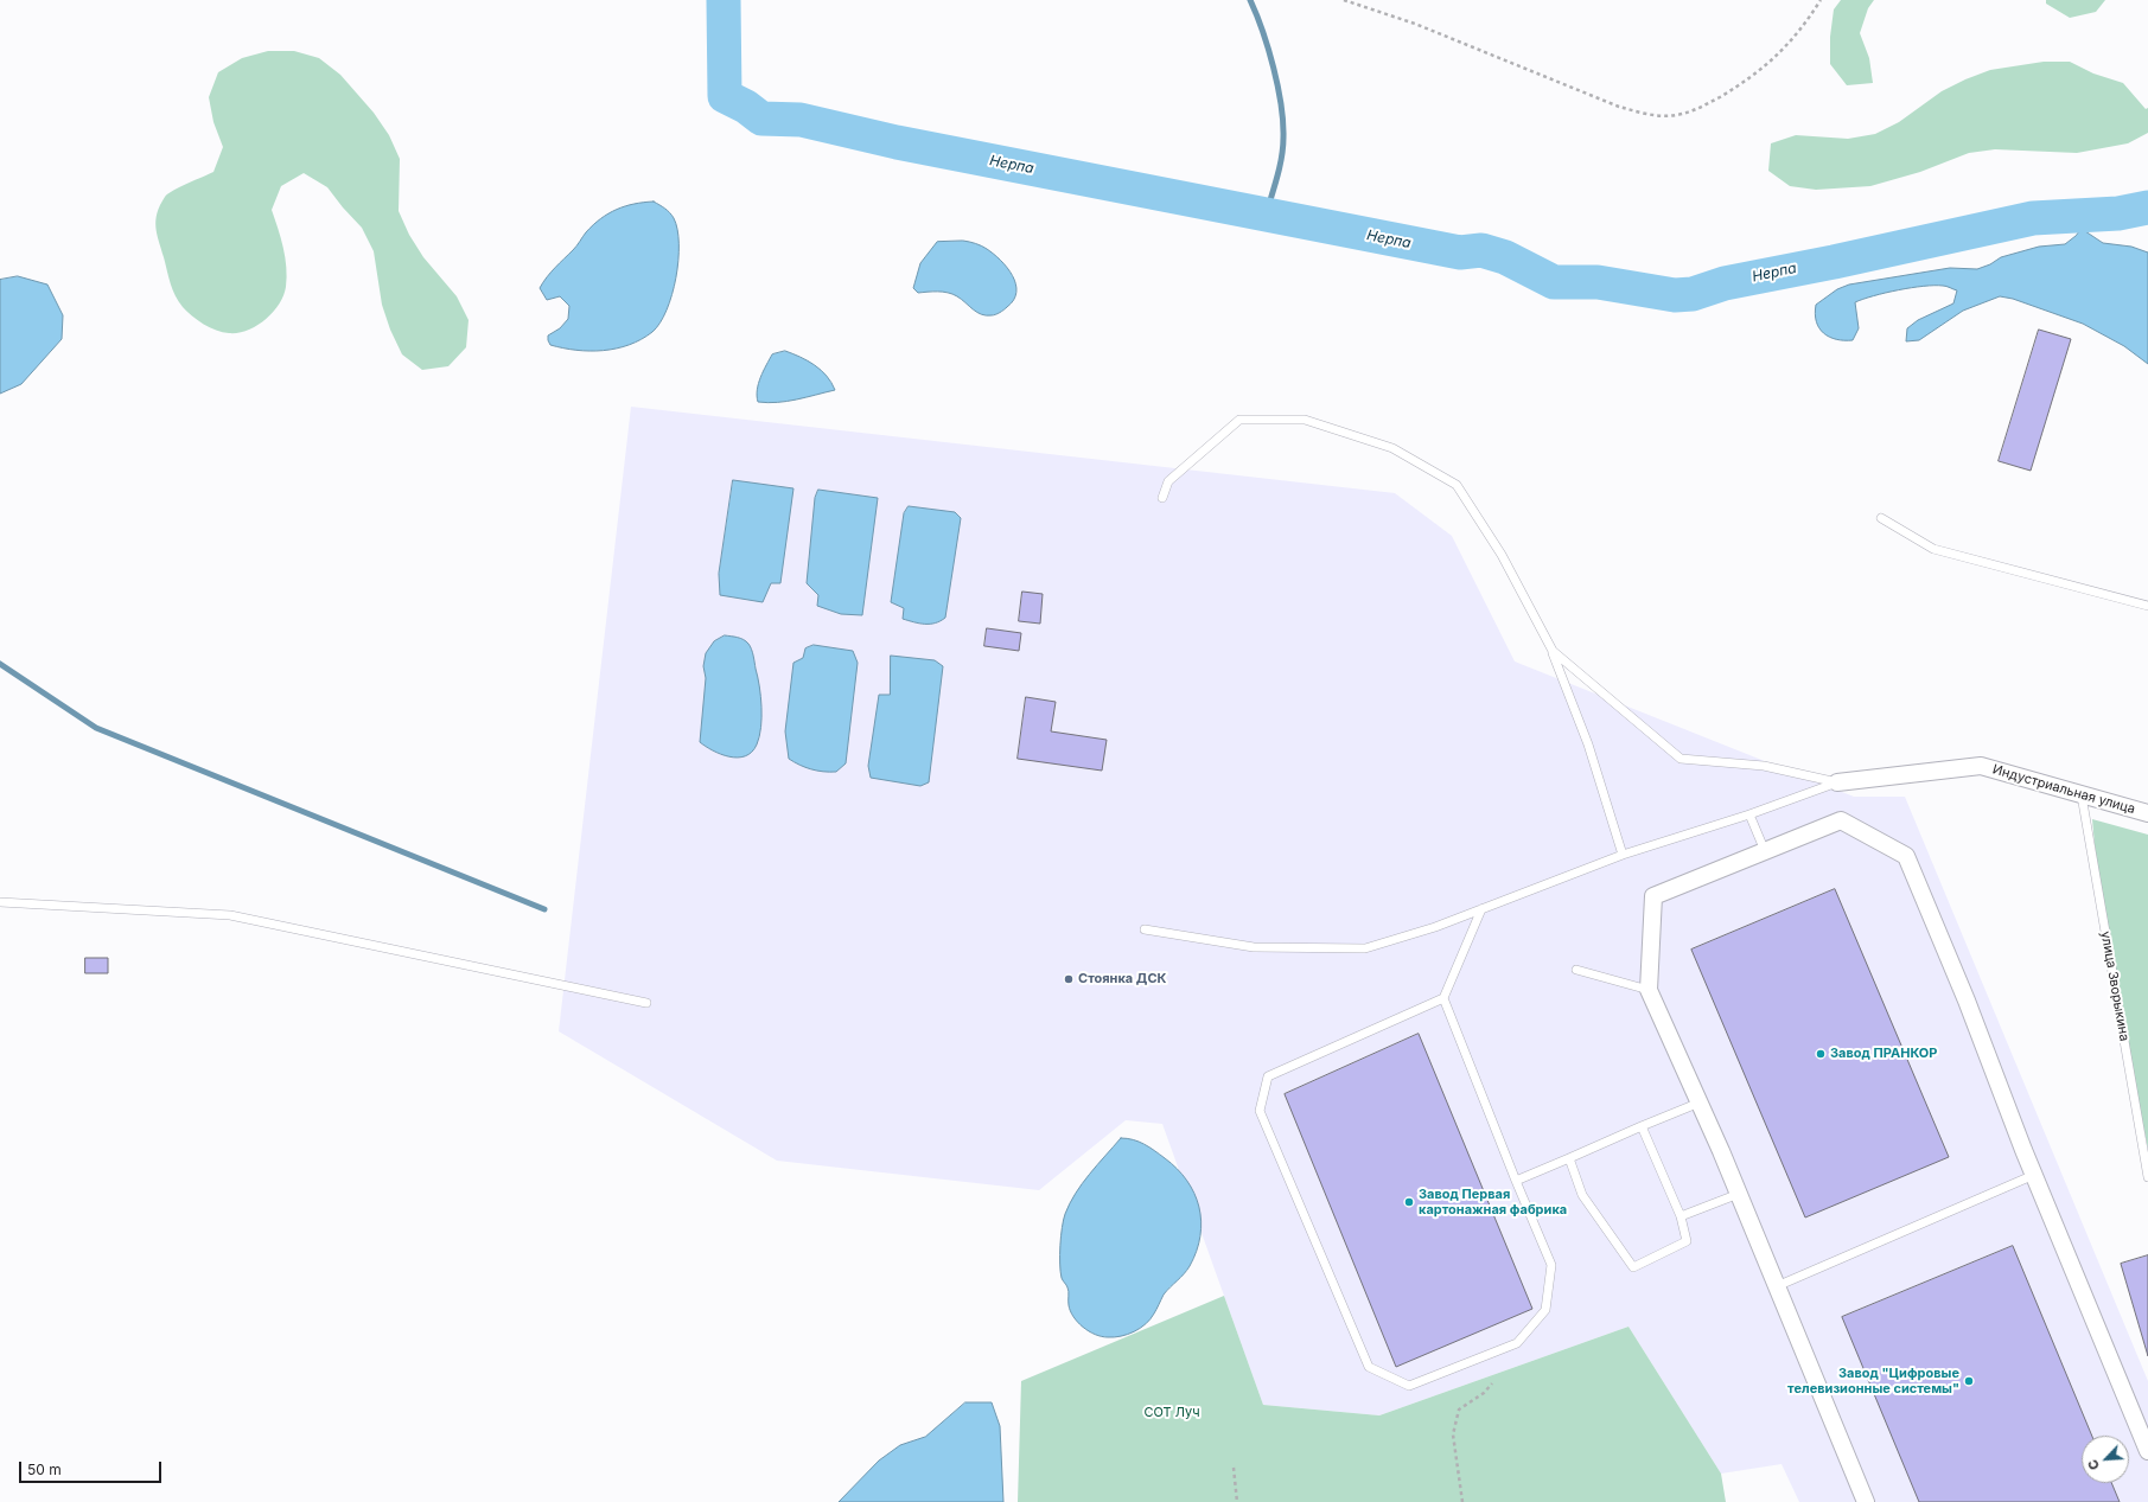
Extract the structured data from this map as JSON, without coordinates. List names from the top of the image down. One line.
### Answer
{"streets":{"street":["Индустриальная улица"],"lane":["улица Зворыкина"]},"crossings":[["Индустриальная улица","улица Зворыкина"]],"water":["Нерпа"],"parks":["СОТ Луч"],"places":["Стоянка ДСК","Завод ПРАНКОР","Завод Первая картонажная фабрика","Завод \"Цифровые телевизионные системы\""],"scale_bar":"50 m","north":"bottom left"}
